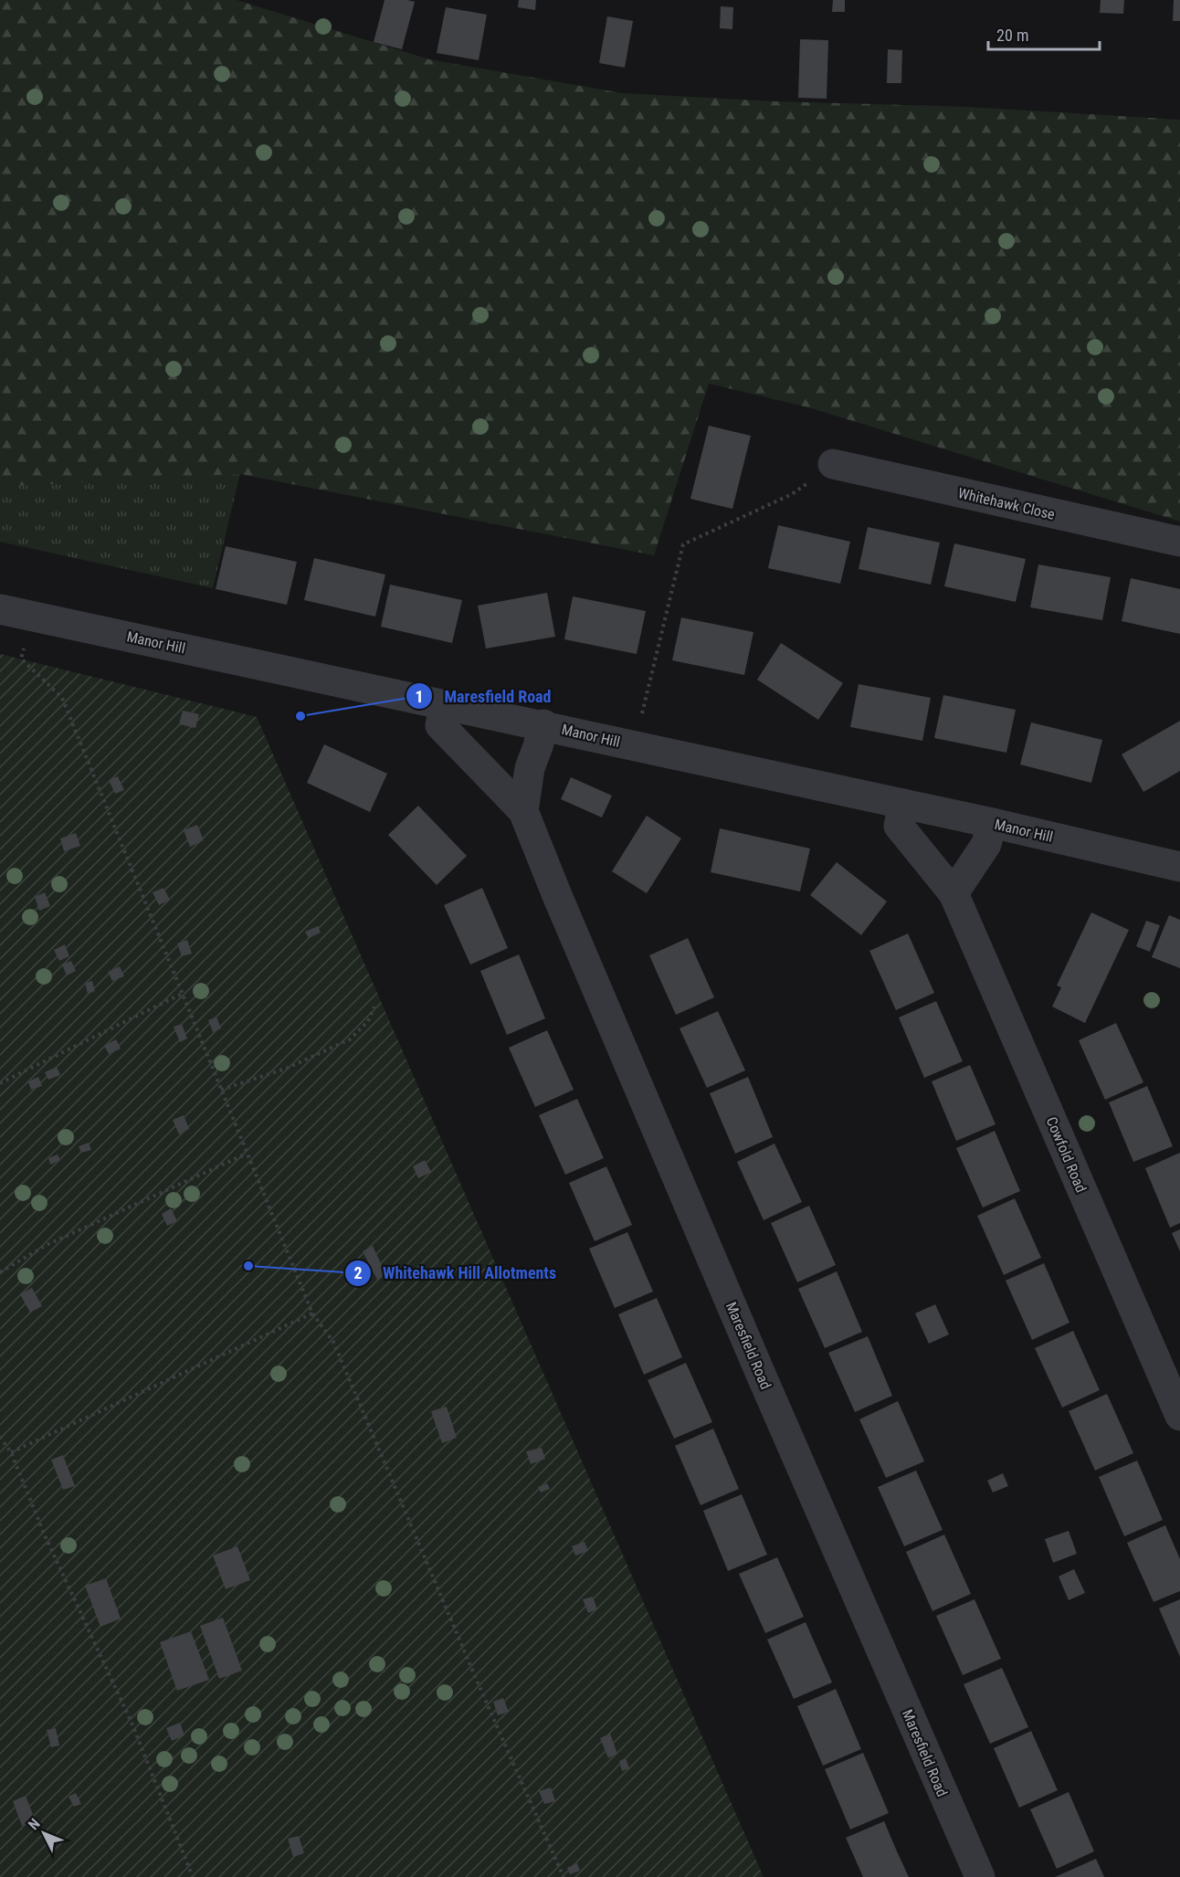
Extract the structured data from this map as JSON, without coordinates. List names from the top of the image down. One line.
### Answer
{"streets":{"street":["Whitehawk Close","Manor Hill","Cowfold Road","Maresfield Road"]},"crossings":[["Manor Hill","Cowfold Road"],["Manor Hill","Maresfield Road"]],"places":["Maresfield Road","Whitehawk Hill Allotments"],"scale_bar":"20 m","north":"top left"}
